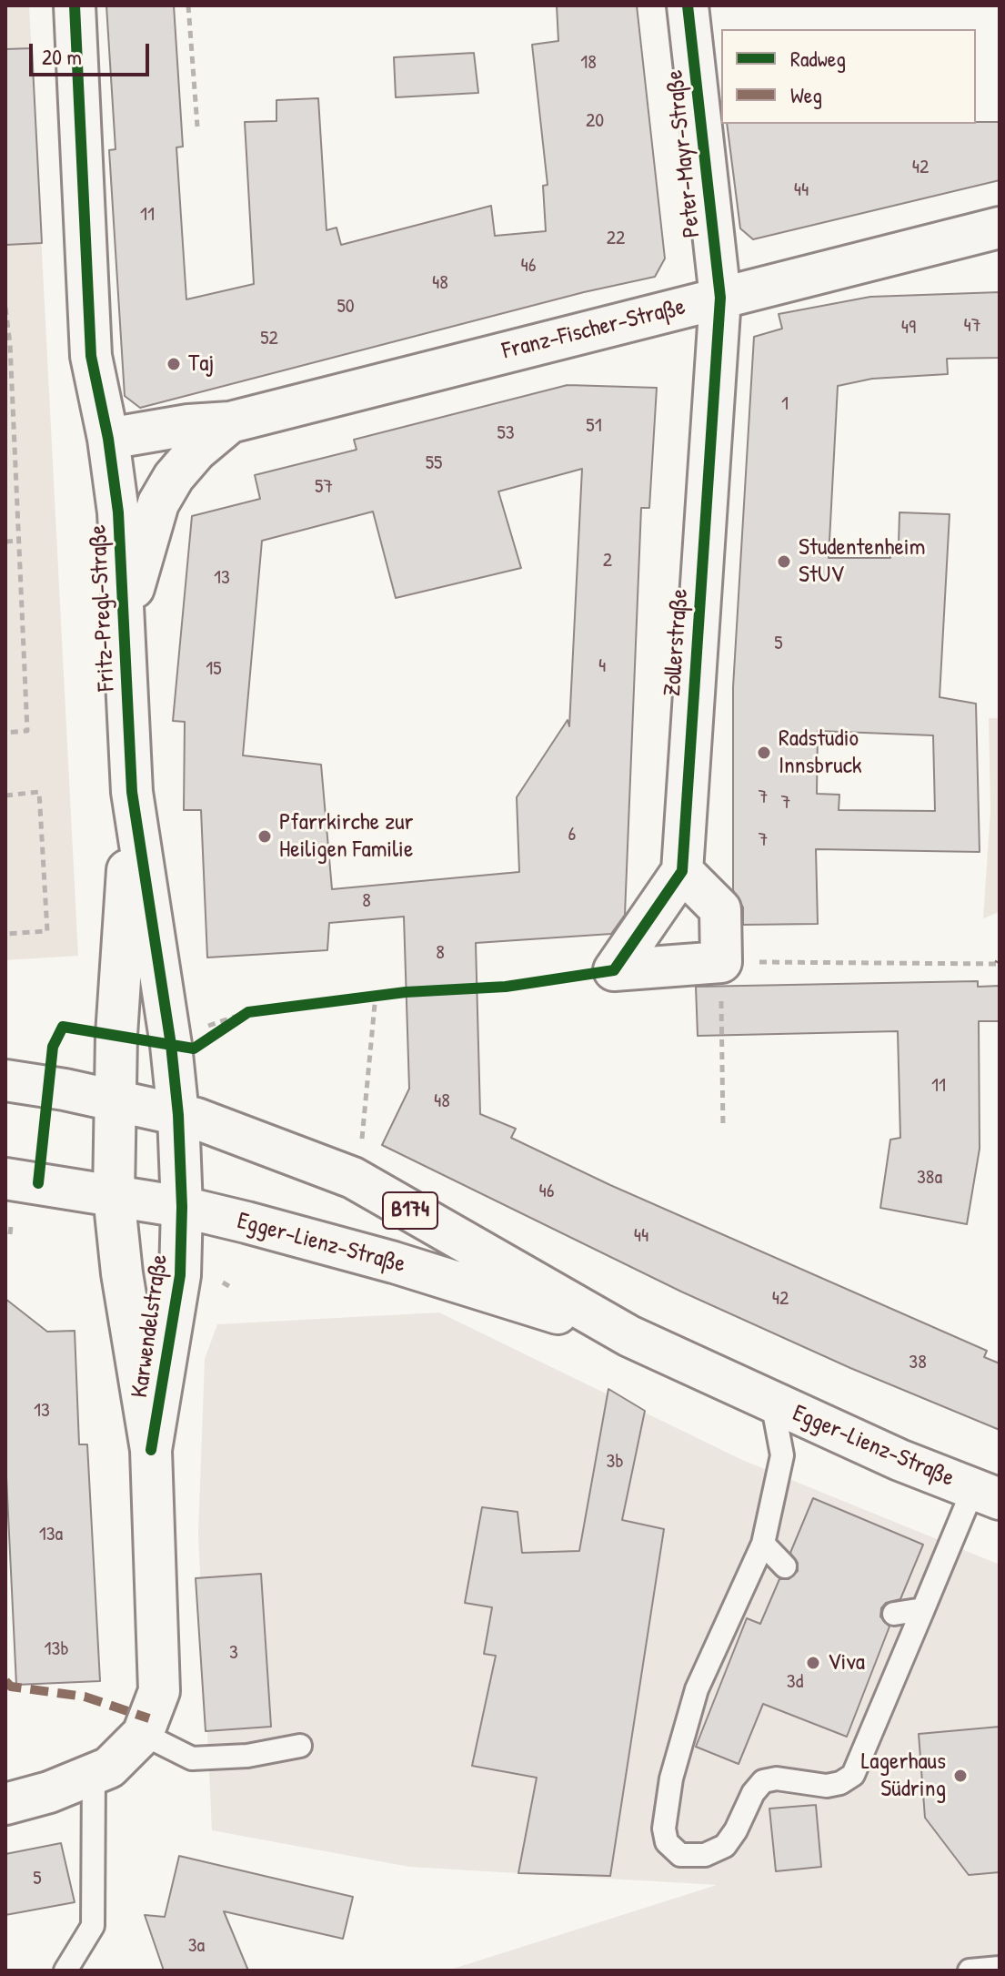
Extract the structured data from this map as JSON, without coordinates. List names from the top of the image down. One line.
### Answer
{"streets":{"street":["Peter-Mayr-Straße","Franz-Fischer-Straße","Fritz-Pregl-Straße","Zollerstraße","B174","Egger-Lienz-Straße","Karwendelstraße"]},"crossings":[["Peter-Mayr-Straße","Franz-Fischer-Straße"],["Peter-Mayr-Straße","Zollerstraße"],["Franz-Fischer-Straße","Fritz-Pregl-Straße"],["Franz-Fischer-Straße","Zollerstraße"],["Fritz-Pregl-Straße","Egger-Lienz-Straße"],["Fritz-Pregl-Straße","Karwendelstraße"],["Egger-Lienz-Straße","Karwendelstraße"]],"places":["Taj","Studentenheim StUV","Radstudio Innsbruck","Pfarrkirche zur Heiligen Familie","Viva","Lagerhaus Südring"],"house_numbers":["18","20","42","44","11","22","46","48","50","47","49","52","1","51","53","55","57","2","13","5","4","15","7","7","6","7","8","8","11","48","38a","46","44","42","38","13","3b","13a","13b","3","3d","5","3a"],"legend":["Radweg","Weg"],"scale_bar":"20 m"}
